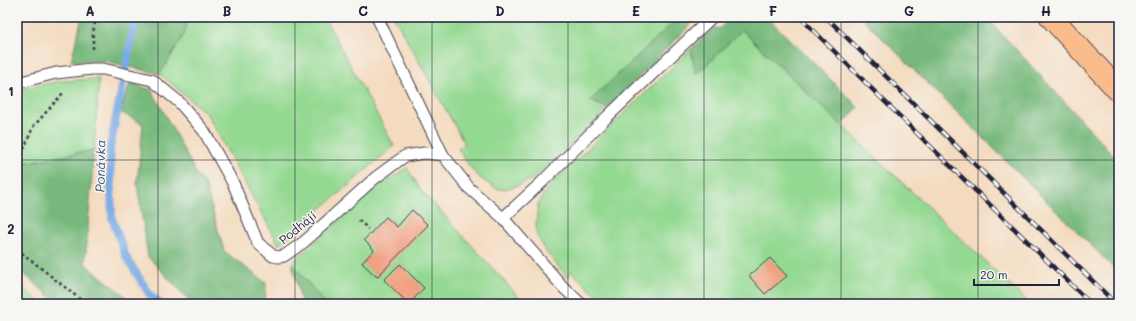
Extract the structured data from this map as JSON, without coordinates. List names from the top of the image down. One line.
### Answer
{"streets":{"lane":["Podhájí"]},"water":["Ponávka"],"scale_bar":"20 m","grid":{"columns":["A","B","C","D","E","F","G","H"],"rows":["1","2"]}}
